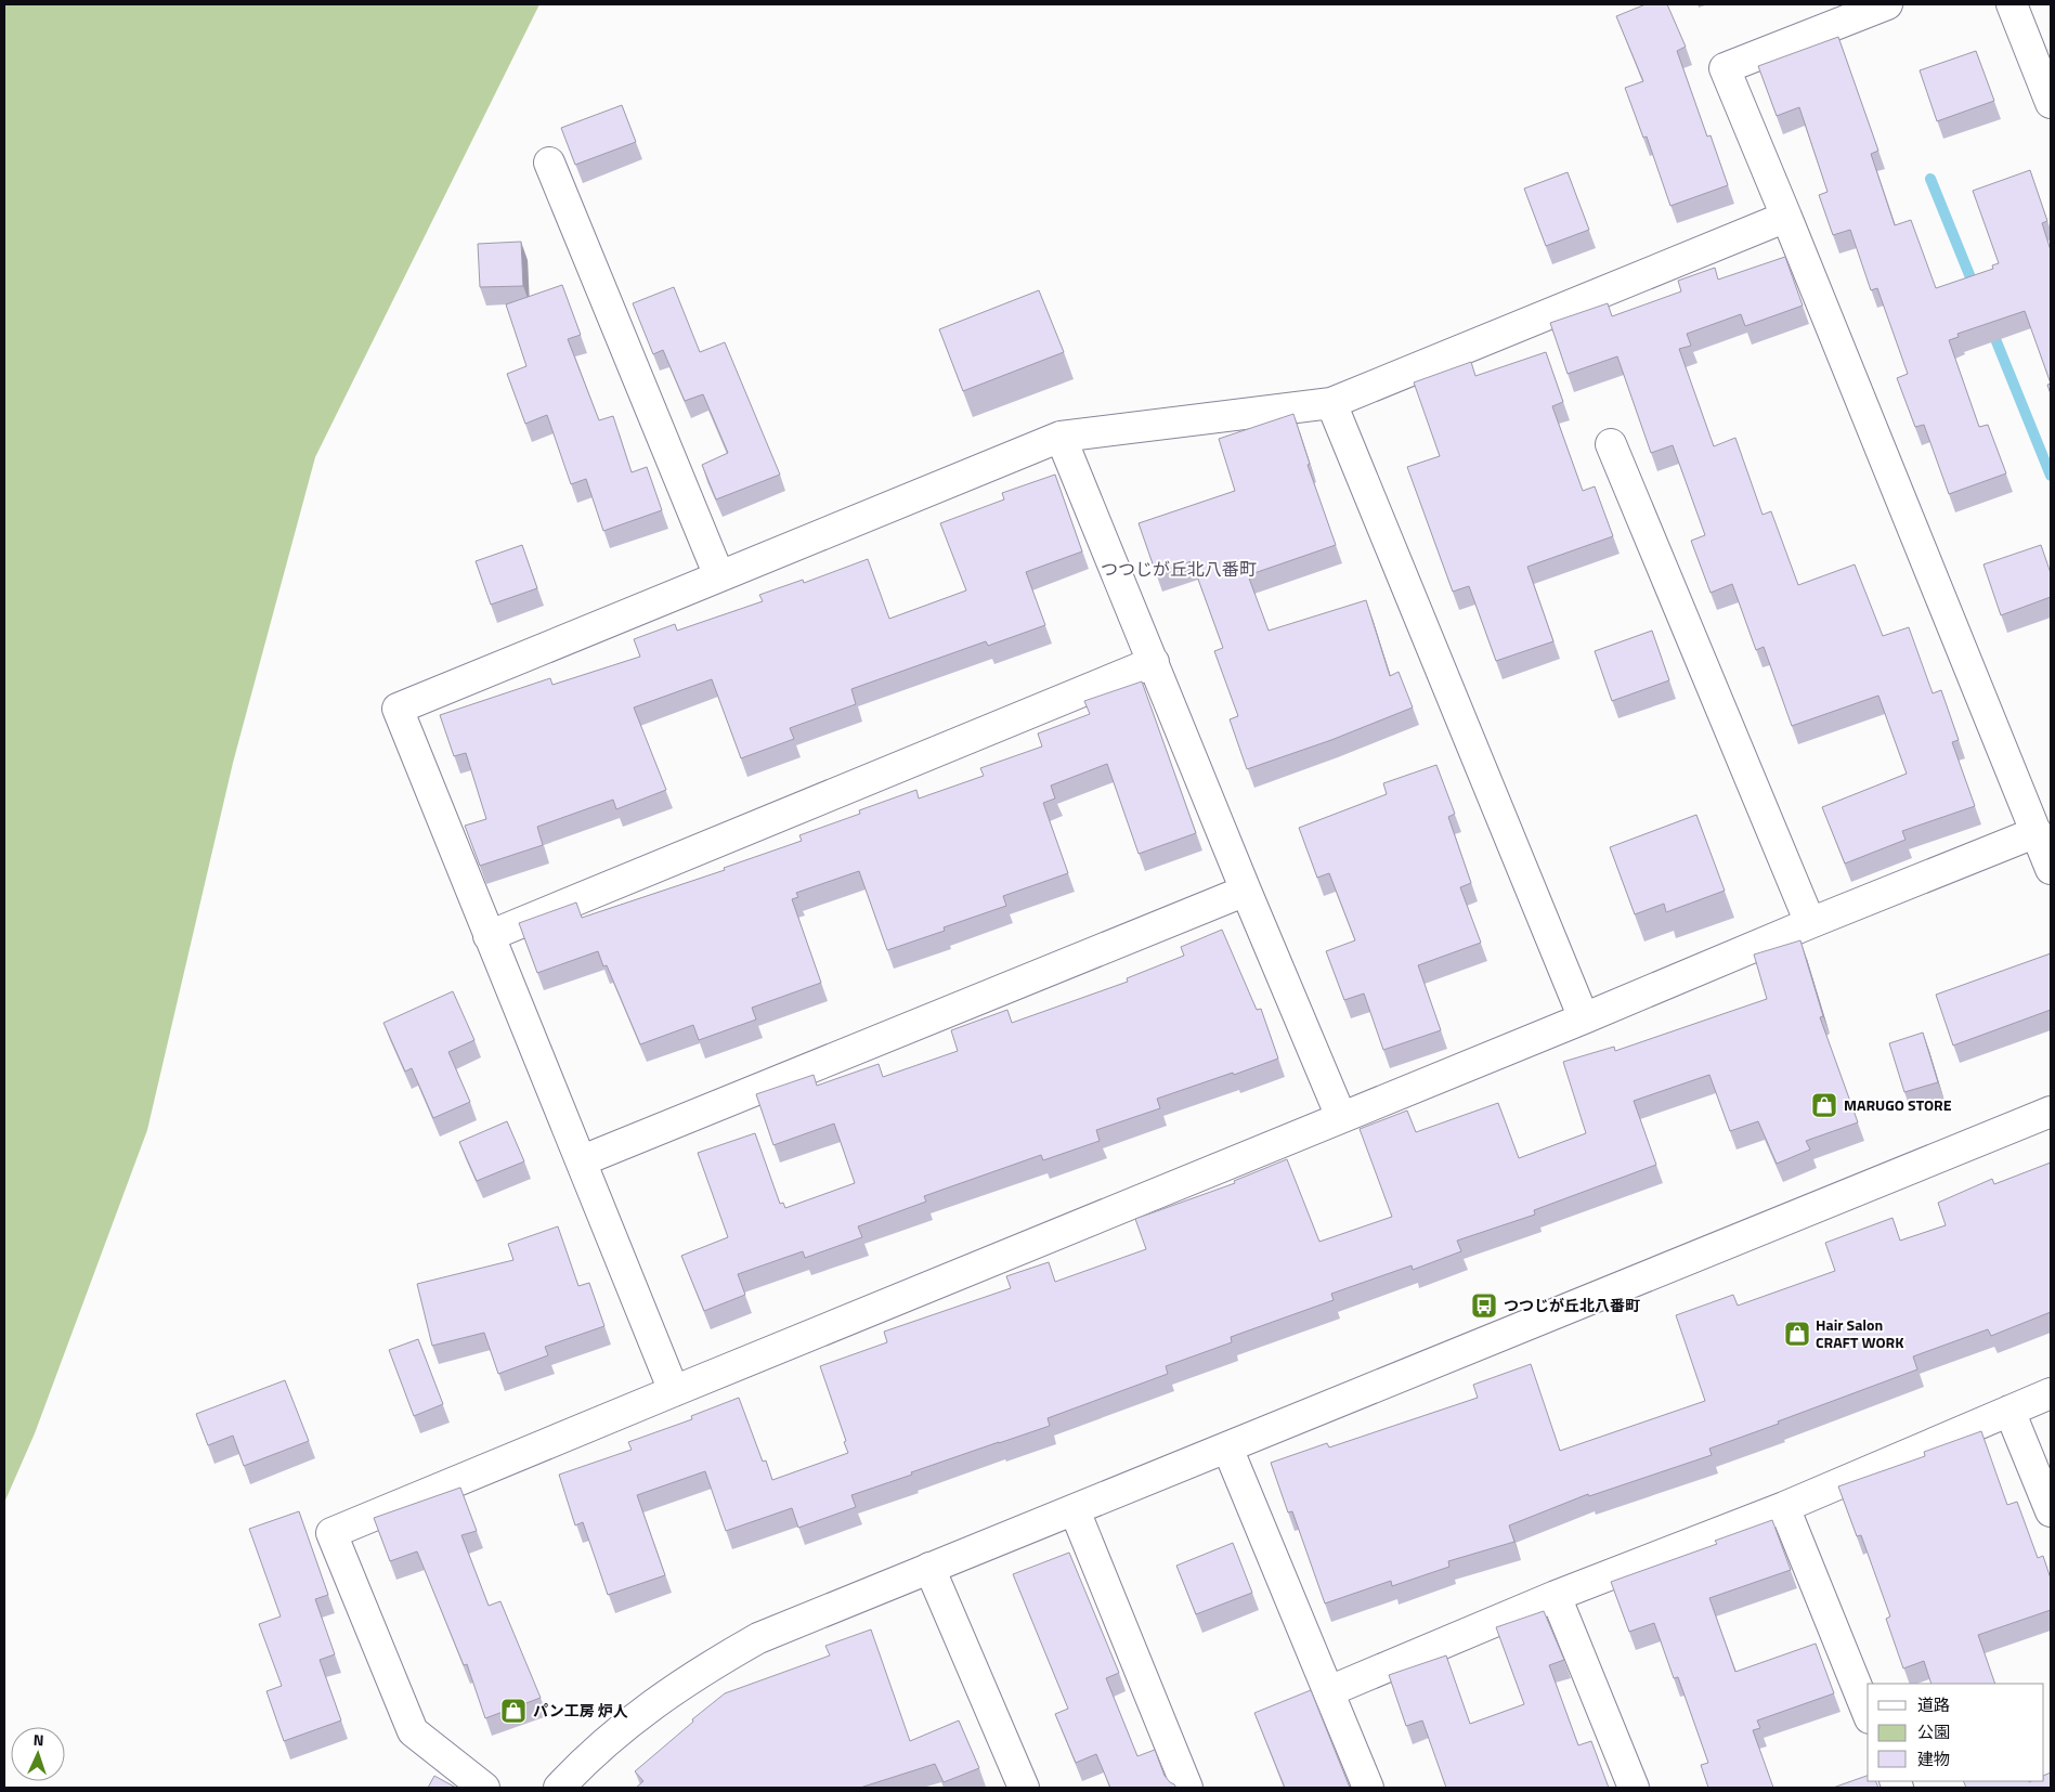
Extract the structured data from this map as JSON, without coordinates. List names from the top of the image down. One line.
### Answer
{"districts":["つつじが丘北八番町"],"places":{"shop":["MARUGO STORE","Hair Salon CRAFT WORK","パン工房 炉人"],"bus stop":["つつじが丘北八番町"]},"legend":["道路","公園","建物"],"north":"top"}
